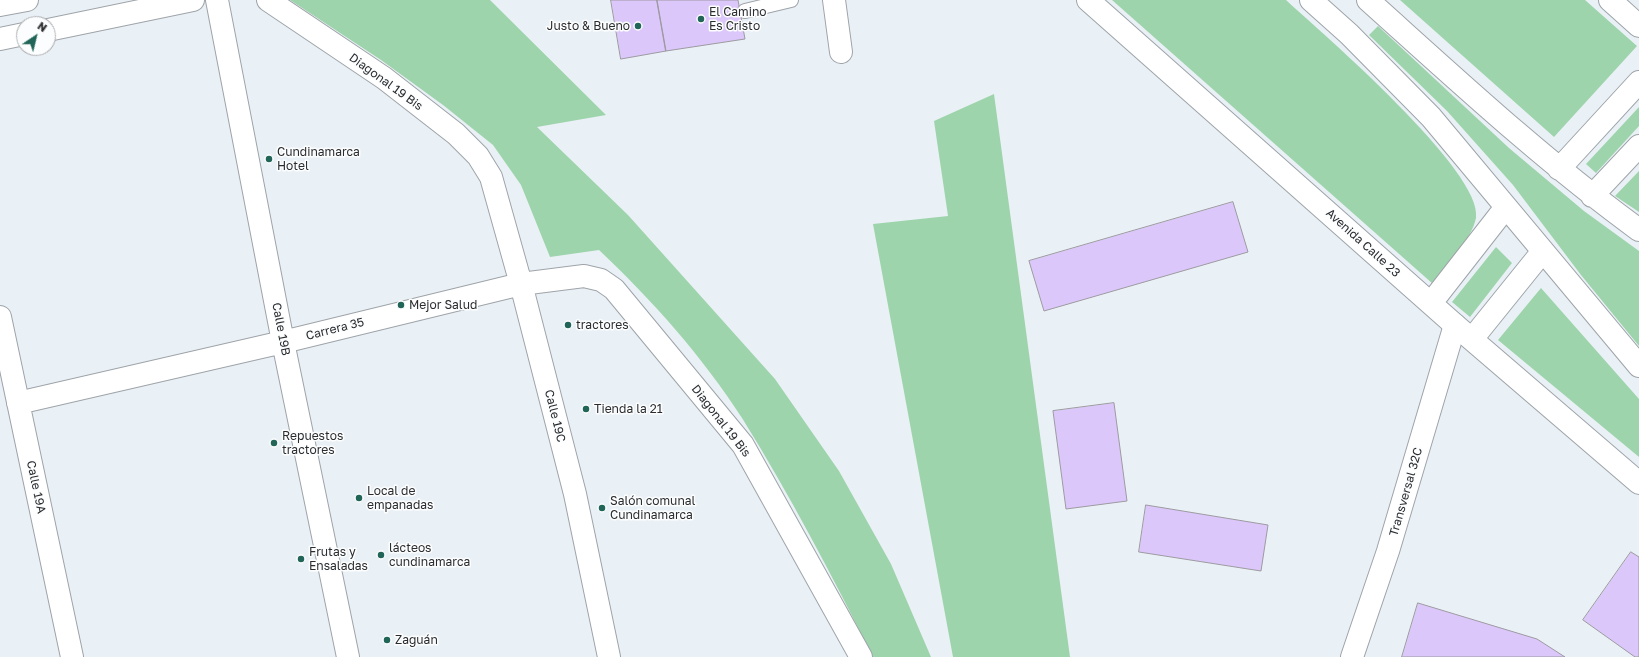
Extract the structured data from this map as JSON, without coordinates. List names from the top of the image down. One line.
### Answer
{"streets":{"main road":["Diagonal 19 Bis","Avenida Calle 23","Calle 19B","Carrera 35","Calle 19C","Calle 19A","Transversal 32C"]},"crossings":[["Diagonal 19 Bis","Carrera 35"],["Diagonal 19 Bis","Calle 19C"],["Avenida Calle 23","Transversal 32C"],["Calle 19B","Carrera 35"],["Carrera 35","Calle 19C"],["Carrera 35","Calle 19A"]],"places":["El Camino Es Cristo","Justo & Bueno","Cundinamarca Hotel","Mejor Salud","tractores","Tienda la 21","Repuestos tractores","Local de empanadas","Salón comunal Cundinamarca","lácteos cundinamarca","Frutas y Ensaladas","Zaguán"],"north":"top right"}
